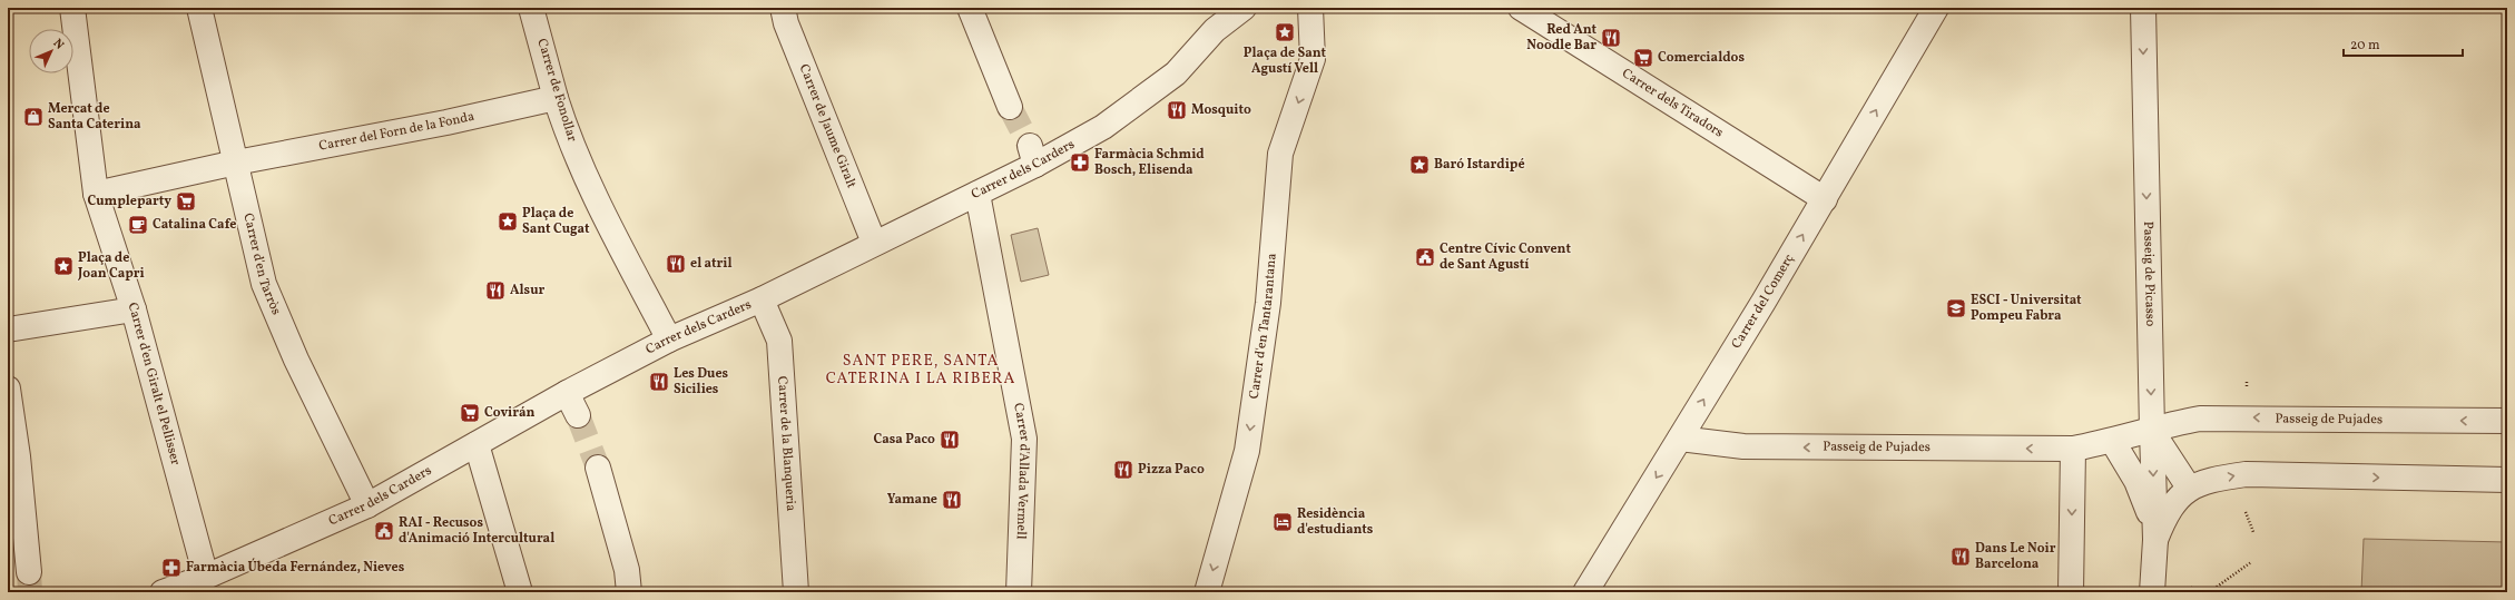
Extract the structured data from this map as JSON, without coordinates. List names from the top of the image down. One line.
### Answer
{"streets":{"street":["Carrer de Fonollar","Carrer dels Tiradors","Carrer de Jaume Giralt","Carrer del Forn de la Fonda","Carrer dels Carders","Carrer d'en Tarròs","Passeig de Picasso","Carrer del Comerç","Carrer d'en Tantarantana","Carrer d'en Giralt el Pellisser","Passeig de Pujades","Carrer de la Blanqueria","Carrer d'Allada Vermell"]},"crossings":[["Carrer de Fonollar","Carrer del Forn de la Fonda"],["Carrer de Fonollar","Carrer dels Carders"],["Carrer dels Tiradors","Carrer del Comerç"],["Carrer de Jaume Giralt","Carrer dels Carders"],["Carrer del Forn de la Fonda","Carrer d'en Tarròs"],["Carrer del Forn de la Fonda","Carrer d'en Giralt el Pellisser"],["Carrer dels Carders","Carrer d'en Tarròs"],["Carrer dels Carders","Carrer d'en Giralt el Pellisser"],["Carrer dels Carders","Carrer de la Blanqueria"],["Carrer dels Carders","Carrer d'Allada Vermell"],["Passeig de Picasso","Passeig de Pujades"],["Carrer del Comerç","Passeig de Pujades"]],"one_way":["Carrer d'en Tantarantana"],"districts":["SANT PERE, SANTA CATERINA I LA RIBERA"],"places":{"place":["Plaça de Sant Agustí Vell","Baró Istardipé","Plaça de Sant Cugat","Plaça de Joan Capri"],"restaurant":["Red Ant Noodle Bar","Mosquito","el atril","Alsur","Les Dues Sicilies","Casa Paco","Pizza Paco","Yamane","Dans Le Noir Barcelona"],"supermarket":["Comercialdos","Cumpleparty","Covirán"],"shop":["Mercat de Santa Caterina"],"pharmacy":["Farmàcia Schmid Bosch, Elisenda","Farmàcia Úbeda Fernández, Nieves"],"cafe":["Catalina Cafe"],"public building":["Centre Cívic Convent de Sant Agustí","RAI - Recusos d'Animació Intercultural"],"school or university":["ESCI - Universitat Pompeu Fabra"],"hotel":["Residència d'estudiants"]},"scale_bar":"20 m","north":"top right"}
